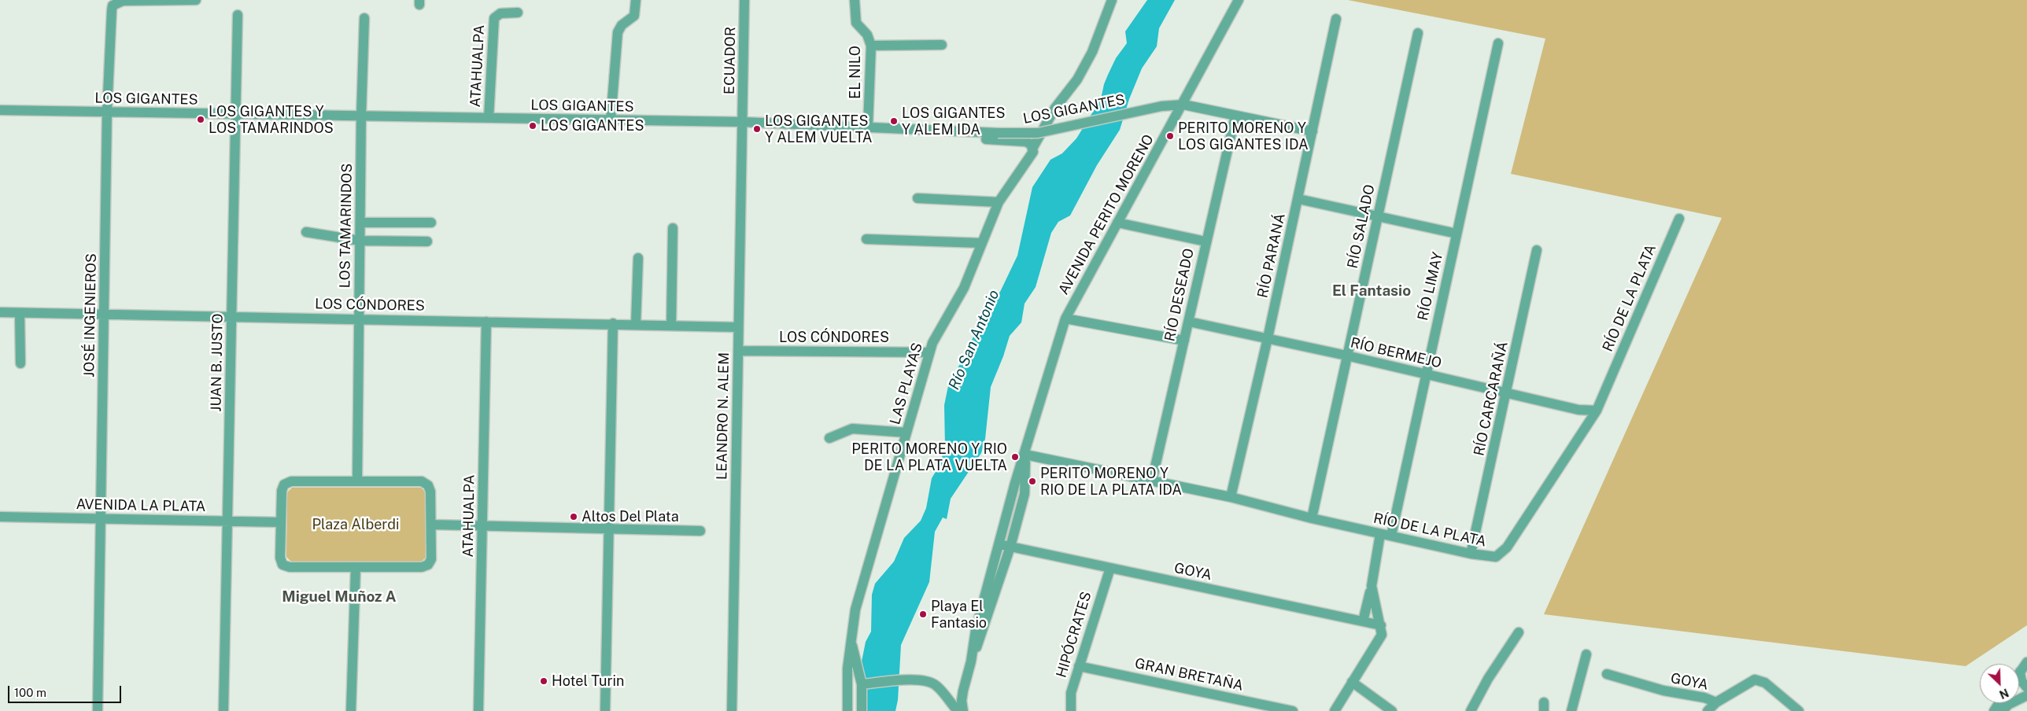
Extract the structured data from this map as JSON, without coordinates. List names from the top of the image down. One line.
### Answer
{"streets":{"street":["ECUADOR","ATAHUALPA","EL NILO","LOS GIGANTES","AVENIDA PERITO MORENO","LOS TAMARINDOS","RÍO SALADO","RÍO PARANÁ","RÍO LIMAY","RÍO DESEADO","RÍO DE LA PLATA","LOS CÓNDORES","JOSÉ INGENIEROS","RÍO BERMEJO","JUAN B. JUSTO","LAS PLAYAS","RÍO CARCARAÑÁ","LEANDRO N. ALEM","AVENIDA LA PLATA","GOYA","HIPÓCRATES","GRAN BRETAÑA"]},"crossings":[["ECUADOR","LOS GIGANTES"],["ECUADOR","LEANDRO N. ALEM"],["ATAHUALPA","LOS GIGANTES"],["ATAHUALPA","LOS CÓNDORES"],["EL NILO","LOS GIGANTES"],["LOS GIGANTES","AVENIDA PERITO MORENO"],["LOS GIGANTES","LOS TAMARINDOS"],["LOS GIGANTES","RÍO PARANÁ"],["LOS GIGANTES","RÍO DESEADO"],["LOS GIGANTES","JOSÉ INGENIEROS"],["LOS GIGANTES","JUAN B. JUSTO"],["LOS GIGANTES","LEANDRO N. ALEM"],["AVENIDA PERITO MORENO","RÍO DE LA PLATA"],["AVENIDA PERITO MORENO","GOYA"],["LOS TAMARINDOS","LOS CÓNDORES"],["RÍO SALADO","RÍO DE LA PLATA"],["RÍO SALADO","RÍO BERMEJO"],["RÍO PARANÁ","RÍO DE LA PLATA"],["RÍO PARANÁ","RÍO BERMEJO"],["RÍO LIMAY","RÍO DE LA PLATA"],["RÍO LIMAY","RÍO BERMEJO"],["RÍO DESEADO","RÍO DE LA PLATA"],["RÍO DESEADO","RÍO BERMEJO"],["RÍO DE LA PLATA","RÍO BERMEJO"],["RÍO DE LA PLATA","RÍO CARCARAÑÁ"],["LOS CÓNDORES","JOSÉ INGENIEROS"],["LOS CÓNDORES","JUAN B. JUSTO"],["LOS CÓNDORES","LAS PLAYAS"],["LOS CÓNDORES","LEANDRO N. ALEM"],["JOSÉ INGENIEROS","AVENIDA LA PLATA"],["RÍO BERMEJO","RÍO CARCARAÑÁ"],["JUAN B. JUSTO","AVENIDA LA PLATA"],["GOYA","HIPÓCRATES"],["HIPÓCRATES","GRAN BRETAÑA"]],"districts":["El Fantasio","Miguel Muñoz A"],"water":["Río San Antonio"],"parks":["Plaza Alberdi"],"places":["LOS GIGANTES Y LOS TAMARINDOS","LOS GIGANTES Y ALEM IDA","LOS GIGANTES","LOS GIGANTES Y ALEM VUELTA","PERITO MORENO Y LOS GIGANTES IDA","PERITO MORENO Y RIO DE LA PLATA VUELTA","PERITO MORENO Y RIO DE LA PLATA IDA","Altos Del Plata","Playa El Fantasio","Hotel Turin"],"scale_bar":"100 m","north":"bottom right"}
